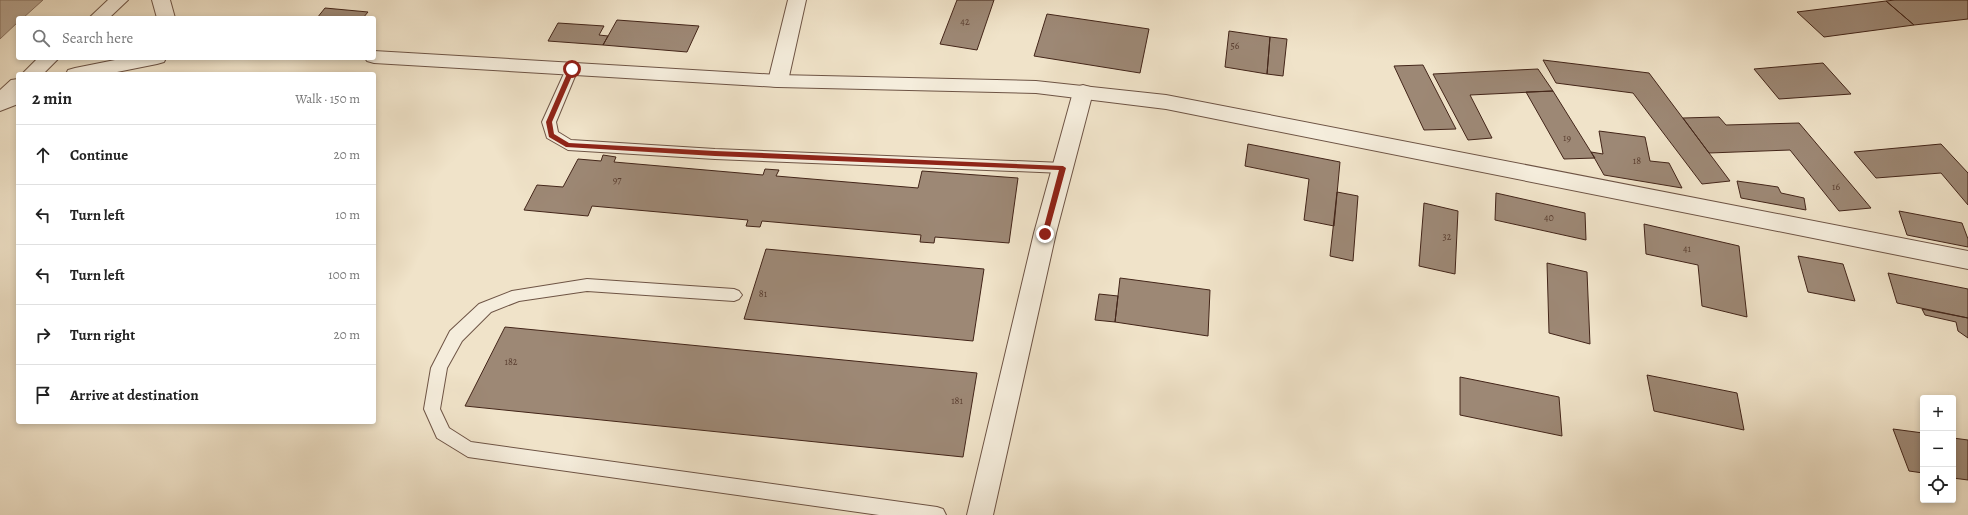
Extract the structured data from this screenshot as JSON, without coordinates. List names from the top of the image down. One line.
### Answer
{"house_numbers":["42","56","19","18","97","16","40","32","41","81","182","181"],"page":{"search":"Search here","heading":["2 min","Walk · 150 m"],"list":[["Continue","20 m"],["Turn left","10 m"],["Turn left","100 m"],["Turn right","20 m"],"Arrive at destination"],"map_buttons":["+","−"]}}
